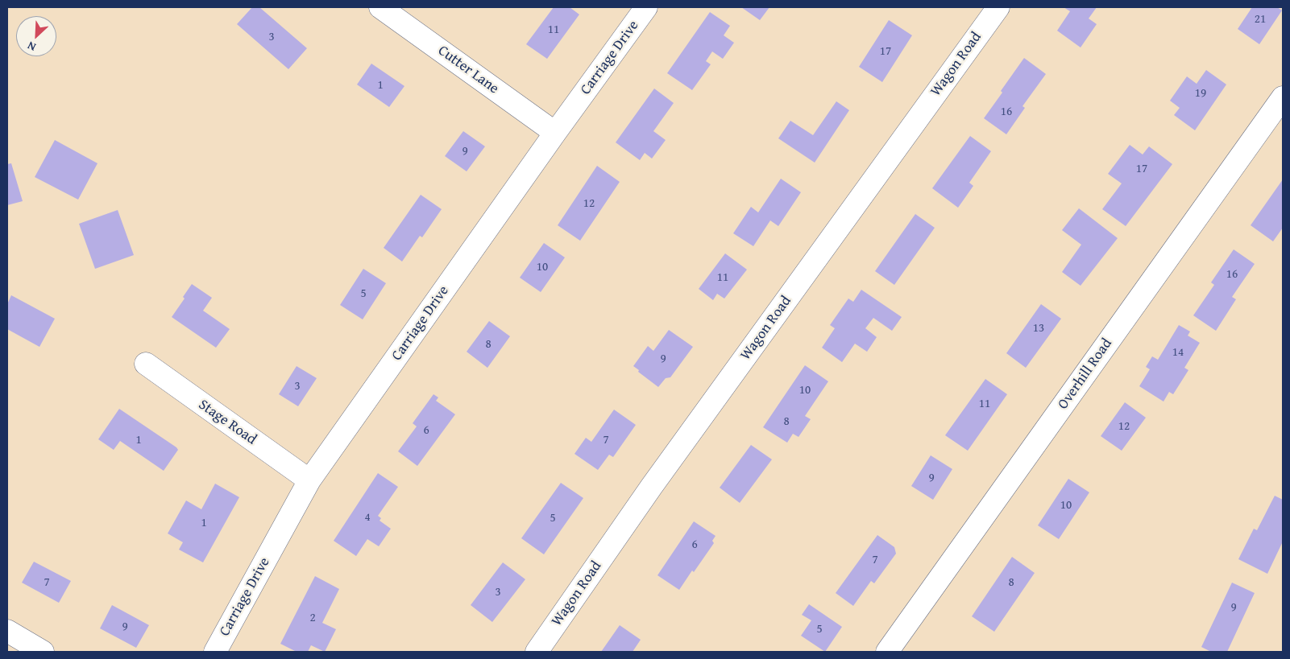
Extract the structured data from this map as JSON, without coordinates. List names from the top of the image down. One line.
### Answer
{"streets":{"street":["Carriage Drive","Wagon Road","Cutter Lane","Overhill Road","Stage Road"]},"crossings":[["Carriage Drive","Cutter Lane"],["Carriage Drive","Stage Road"]],"house_numbers":["21","11","3","17","1","19","16","9","17","12","10","16","11","5","13","8","14","9","3","10","11","8","12","6","1","7","9","10","4","5","1","6","7","7","8","3","9","2","9","5"],"north":"bottom left"}
